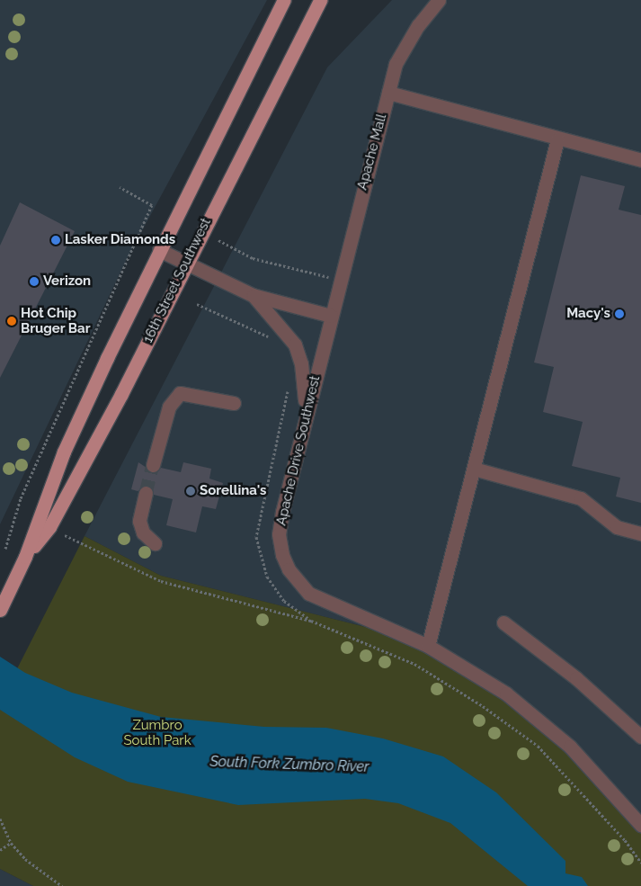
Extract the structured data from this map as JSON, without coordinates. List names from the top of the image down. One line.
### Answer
{"streets":{"main road":["16th Street Southwest"],"street":["Apache Mall","Apache Drive Southwest"]},"crossings":[["Apache Mall","Apache Drive Southwest"]],"water":["South Fork Zumbro River"],"parks":["Zumbro South Park"],"places":["Lasker Diamonds","Verizon","Macy's","Hot Chip Bruger Bar","Sorellina's"]}
